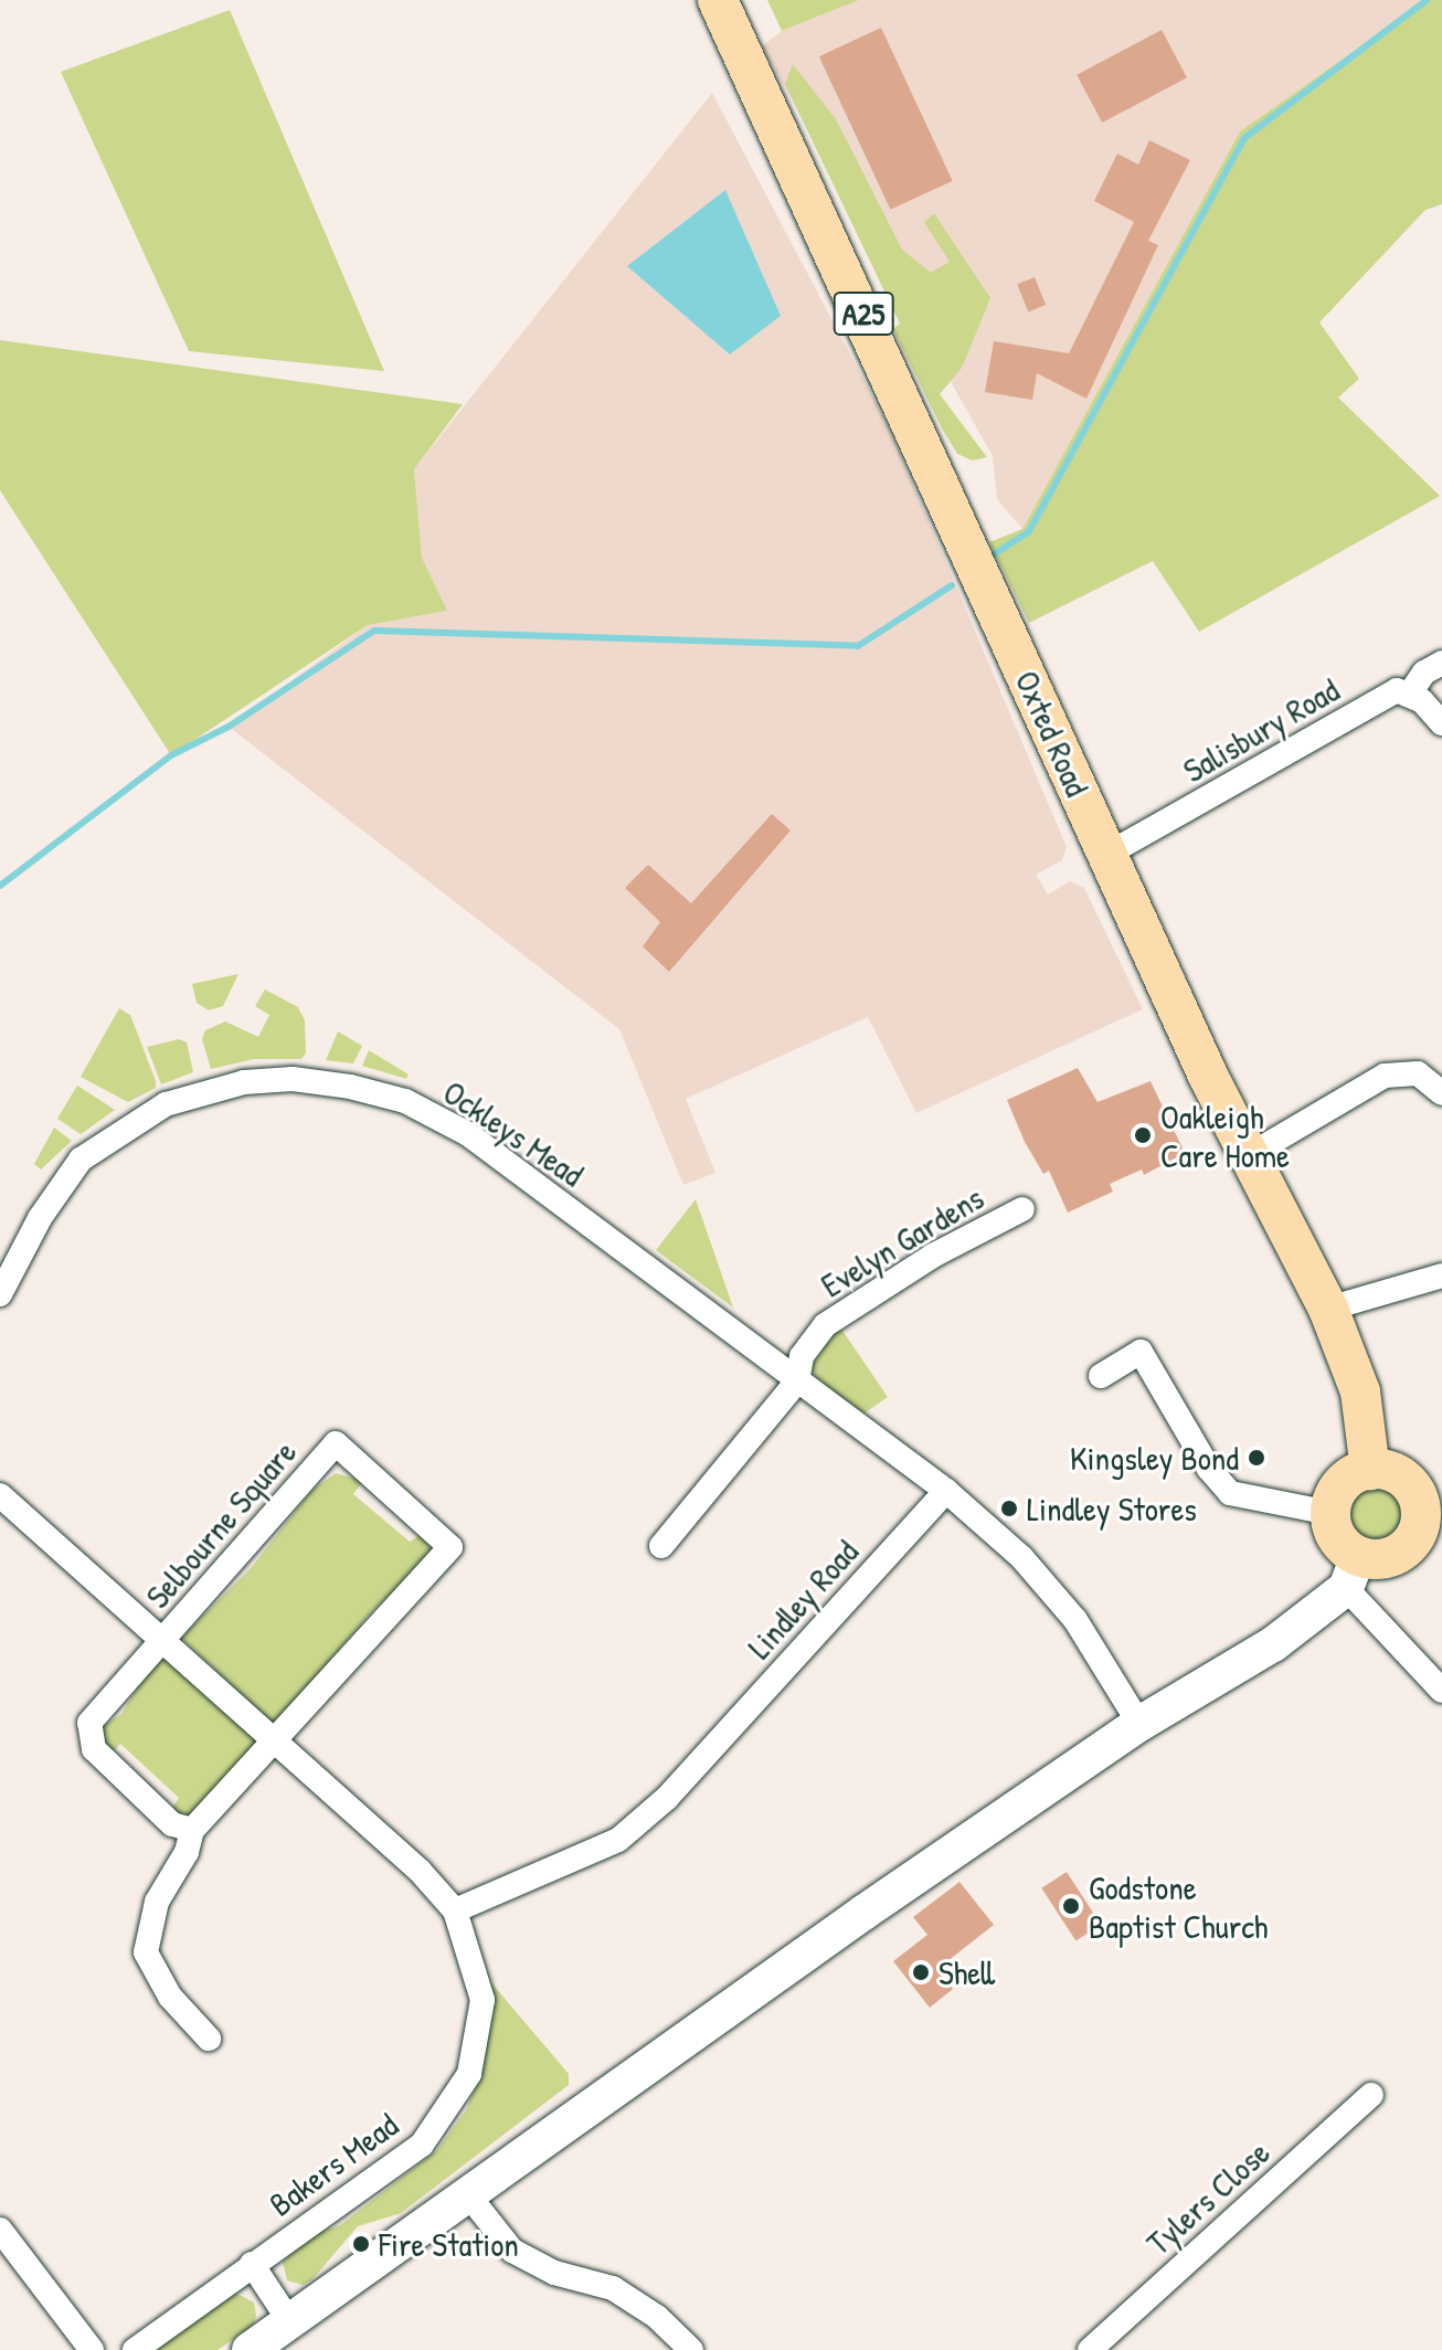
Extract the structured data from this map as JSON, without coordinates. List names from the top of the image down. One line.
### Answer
{"streets":{"main road":["A25","Oxted Road"],"street":["Salisbury Road","Ockleys Mead","Evelyn Gardens","Selbourne Square","Lindley Road","Bakers Mead","Tylers Close"]},"crossings":[["Salisbury Road","Oxted Road"],["Ockleys Mead","Evelyn Gardens"],["Ockleys Mead","Lindley Road"],["Selbourne Square","Lindley Road"],["Selbourne Square","Bakers Mead"],["Lindley Road","Bakers Mead"]],"places":["Oakleigh Care Home","Kingsley Bond","Lindley Stores","Godstone Baptist Church","Shell","Fire Station"]}
